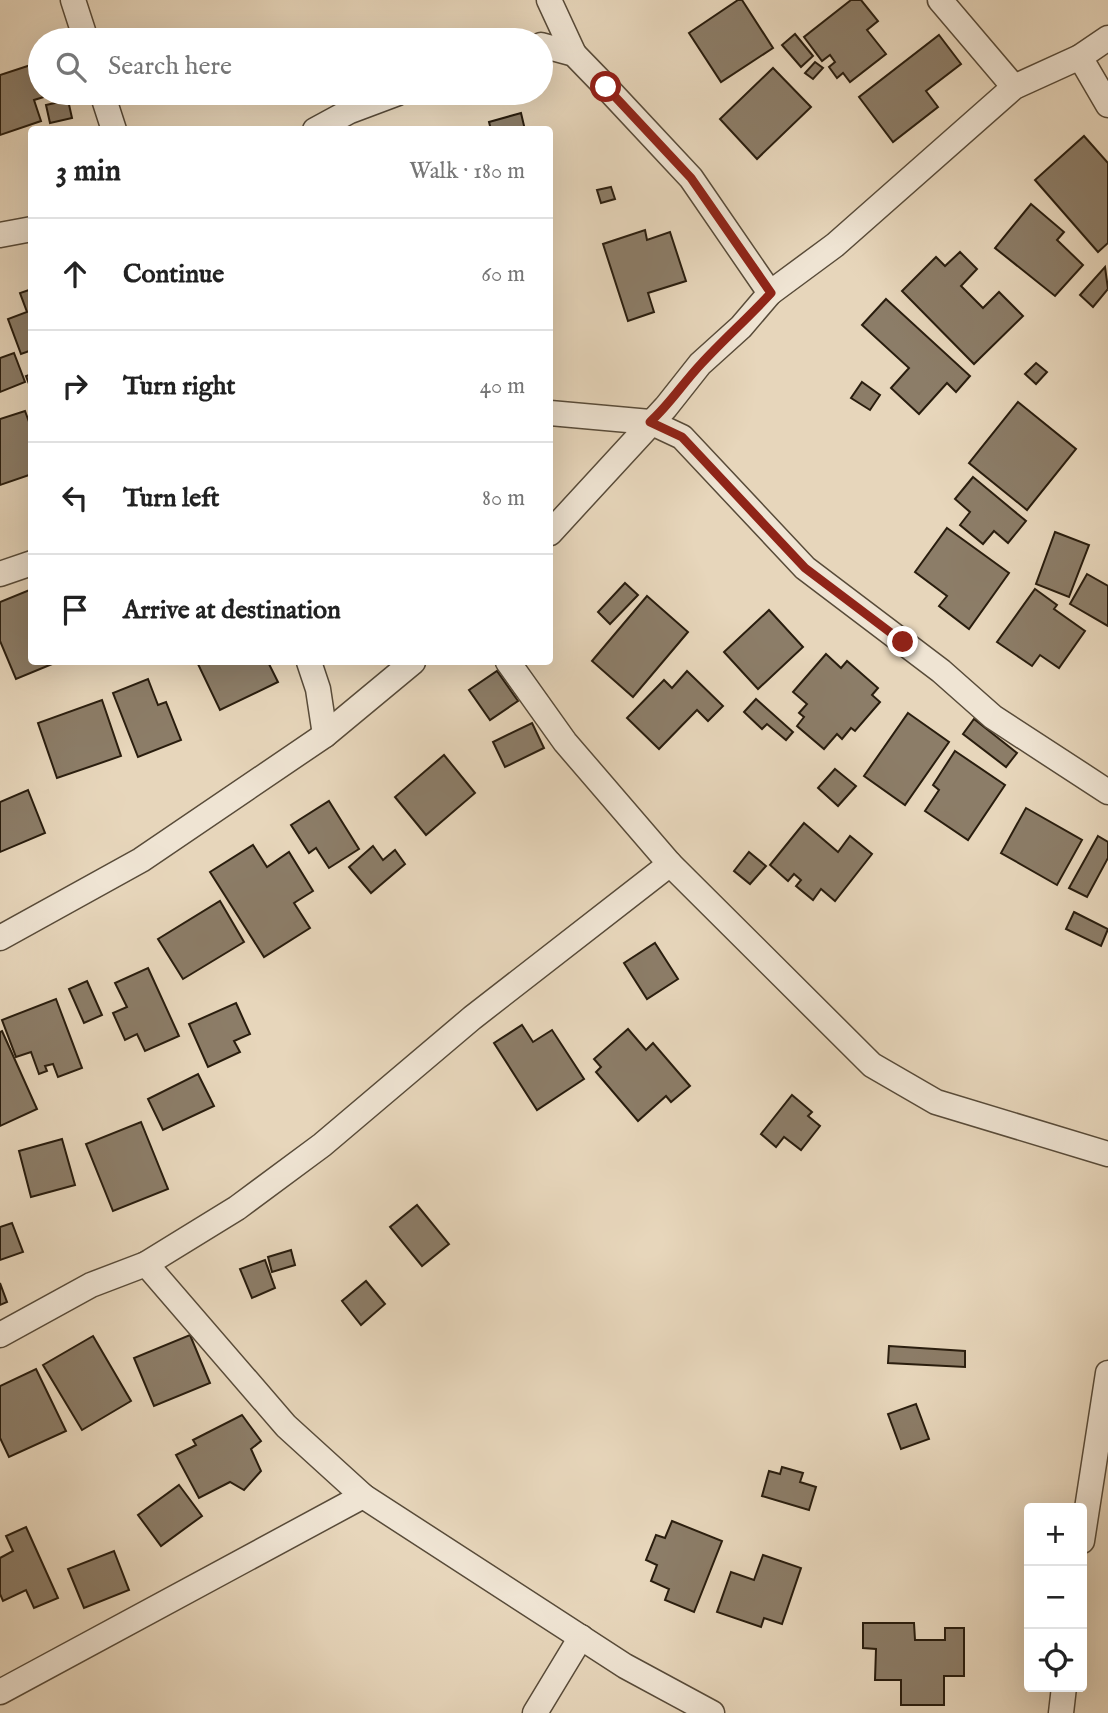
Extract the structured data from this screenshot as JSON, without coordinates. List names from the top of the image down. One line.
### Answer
{"page":{"search":"Search here","heading":["3 min","Walk · 180 m"],"list":[["Continue","60 m"],["Turn right","40 m"],["Turn left","80 m"],"Arrive at destination"],"map_buttons":["+","−"]}}
